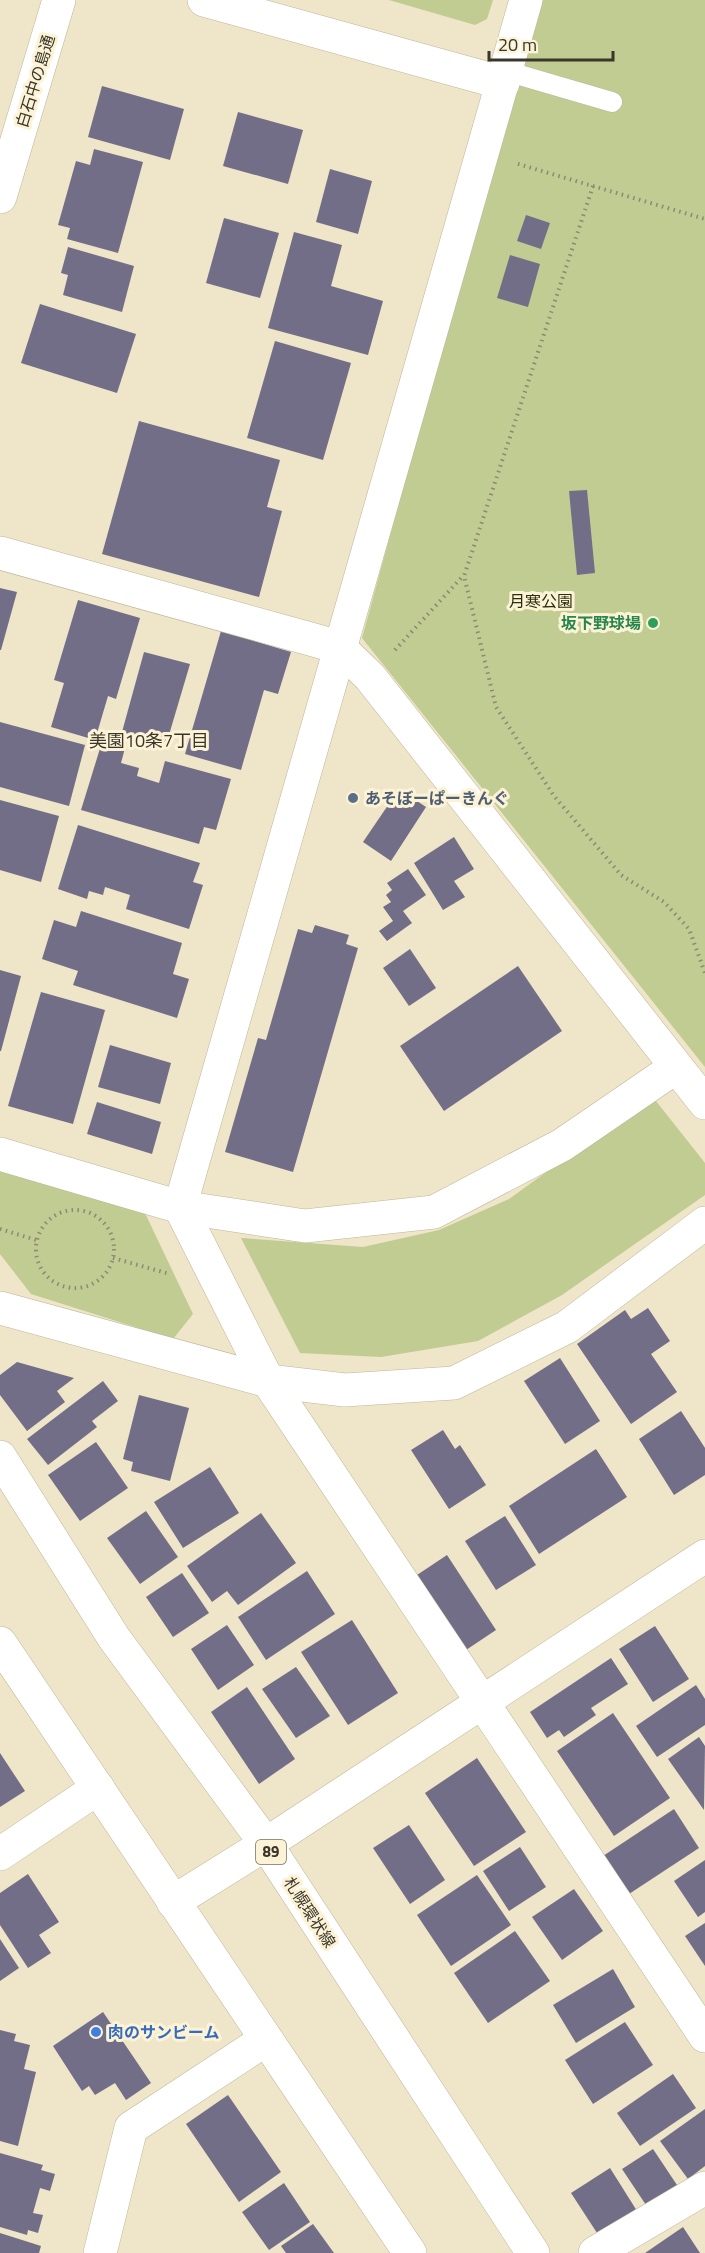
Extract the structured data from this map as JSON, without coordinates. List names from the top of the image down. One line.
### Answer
{"streets":{"street":["白石中の島通","89","札幌環状線"]},"districts":["美園10条7丁目"],"parks":["月寒公園"],"places":["坂下野球場","あそぼーぱーきんぐ","肉のサンビーム"],"scale_bar":"20 m"}
